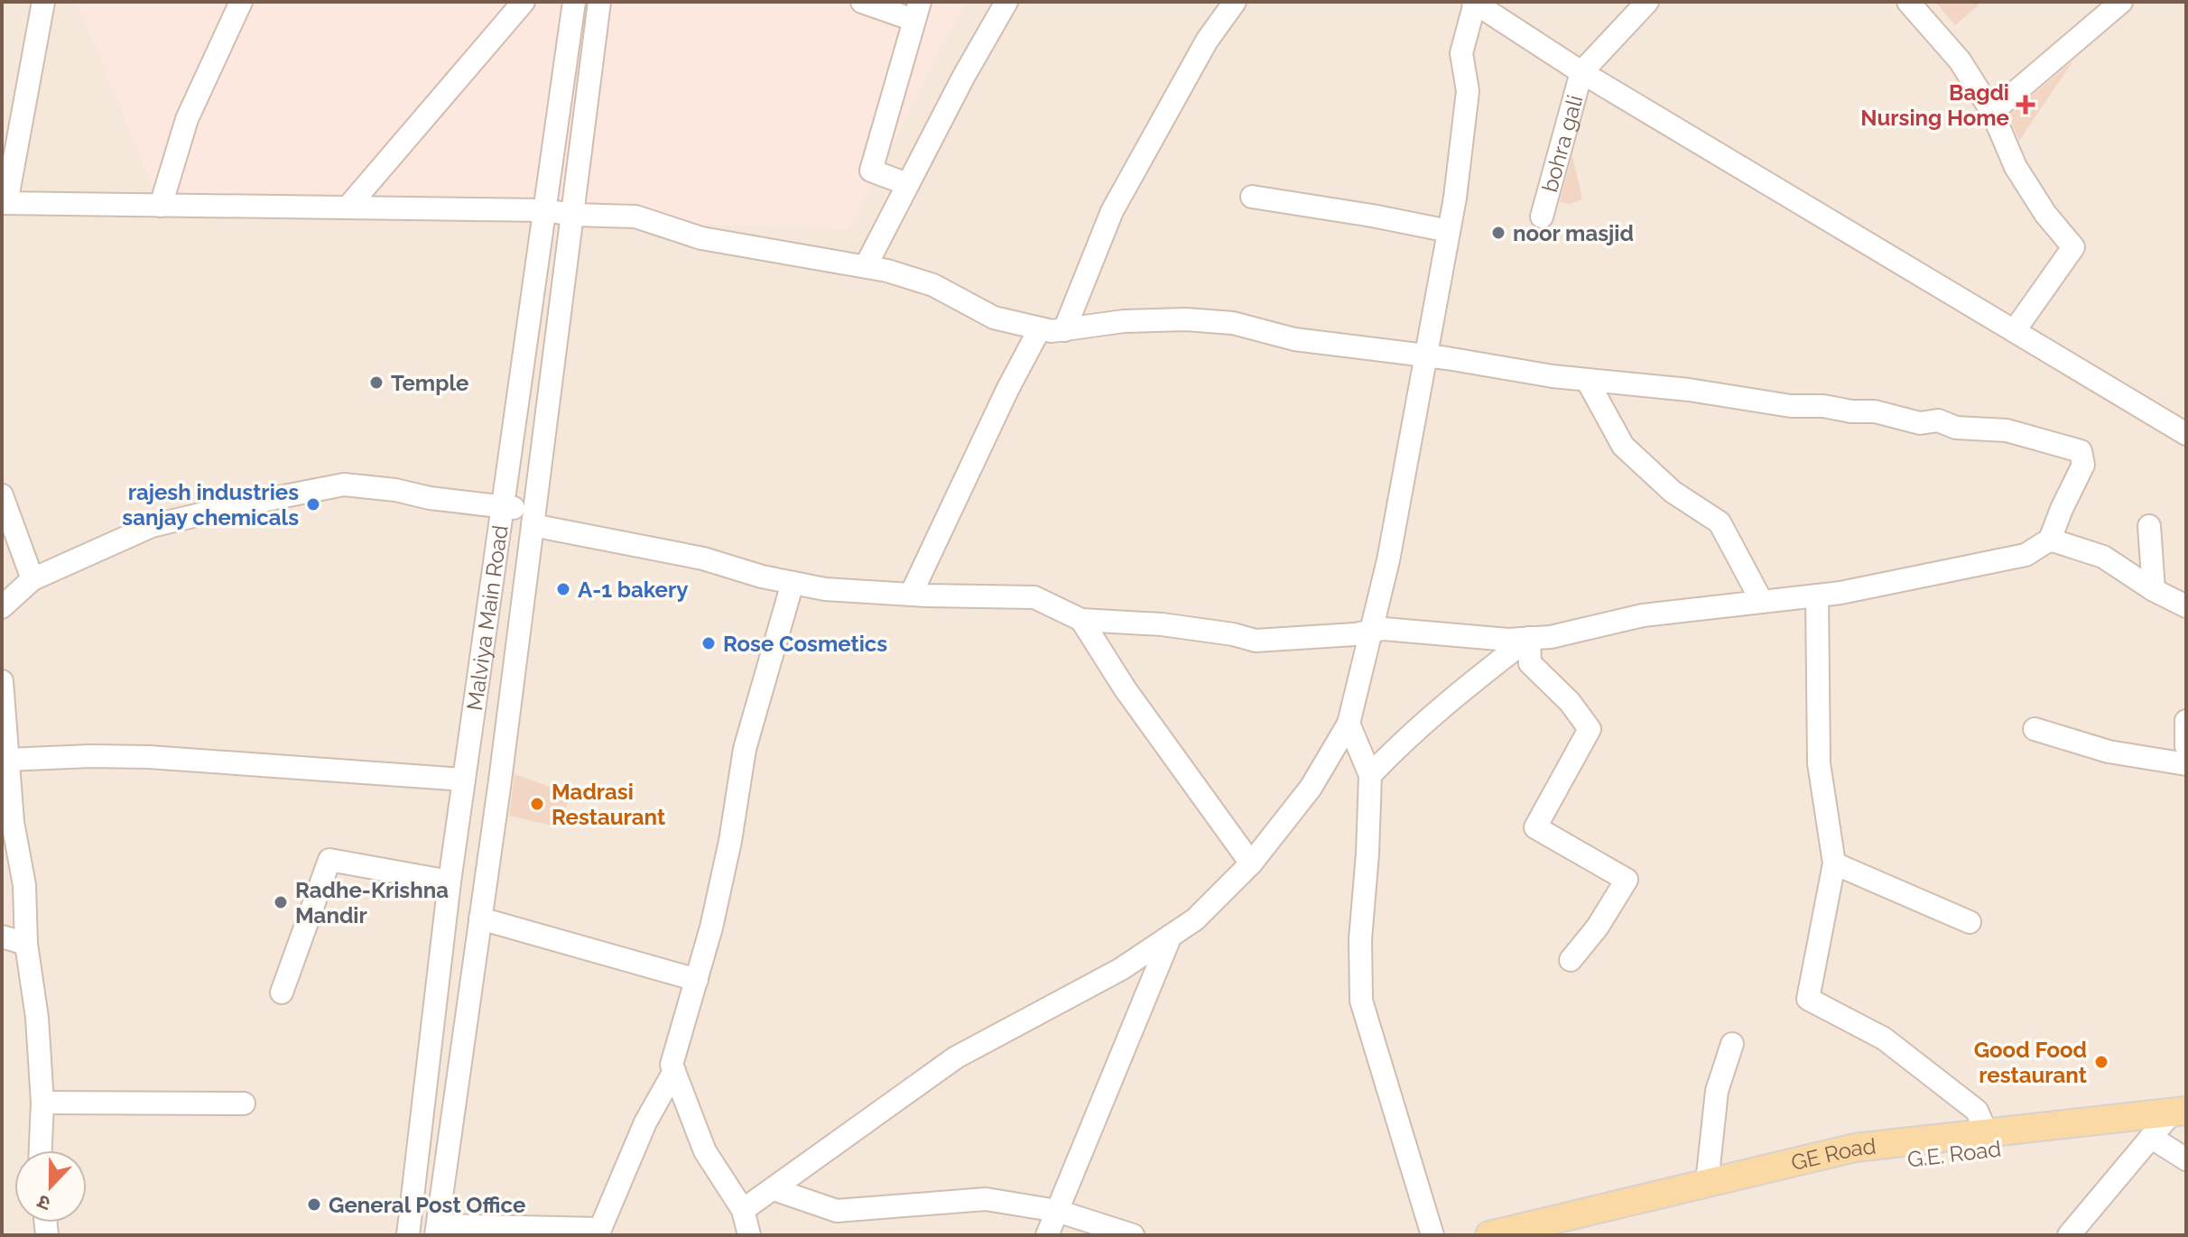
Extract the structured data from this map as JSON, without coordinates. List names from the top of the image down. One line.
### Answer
{"streets":{"main road":["G.E. Road","GE Road"],"street":["bohra gali","Malviya Main Road"]},"crossings":[["G.E. Road","GE Road"]],"places":{"health":["Bagdi Nursing Home"],"other":["noor masjid","Temple","rajesh industries sanjay chemicals","A-1 bakery","Rose Cosmetics","Madrasi Restaurant","Radhe-Krishna Mandir","Good Food restaurant","General Post Office"]},"north":"bottom"}
